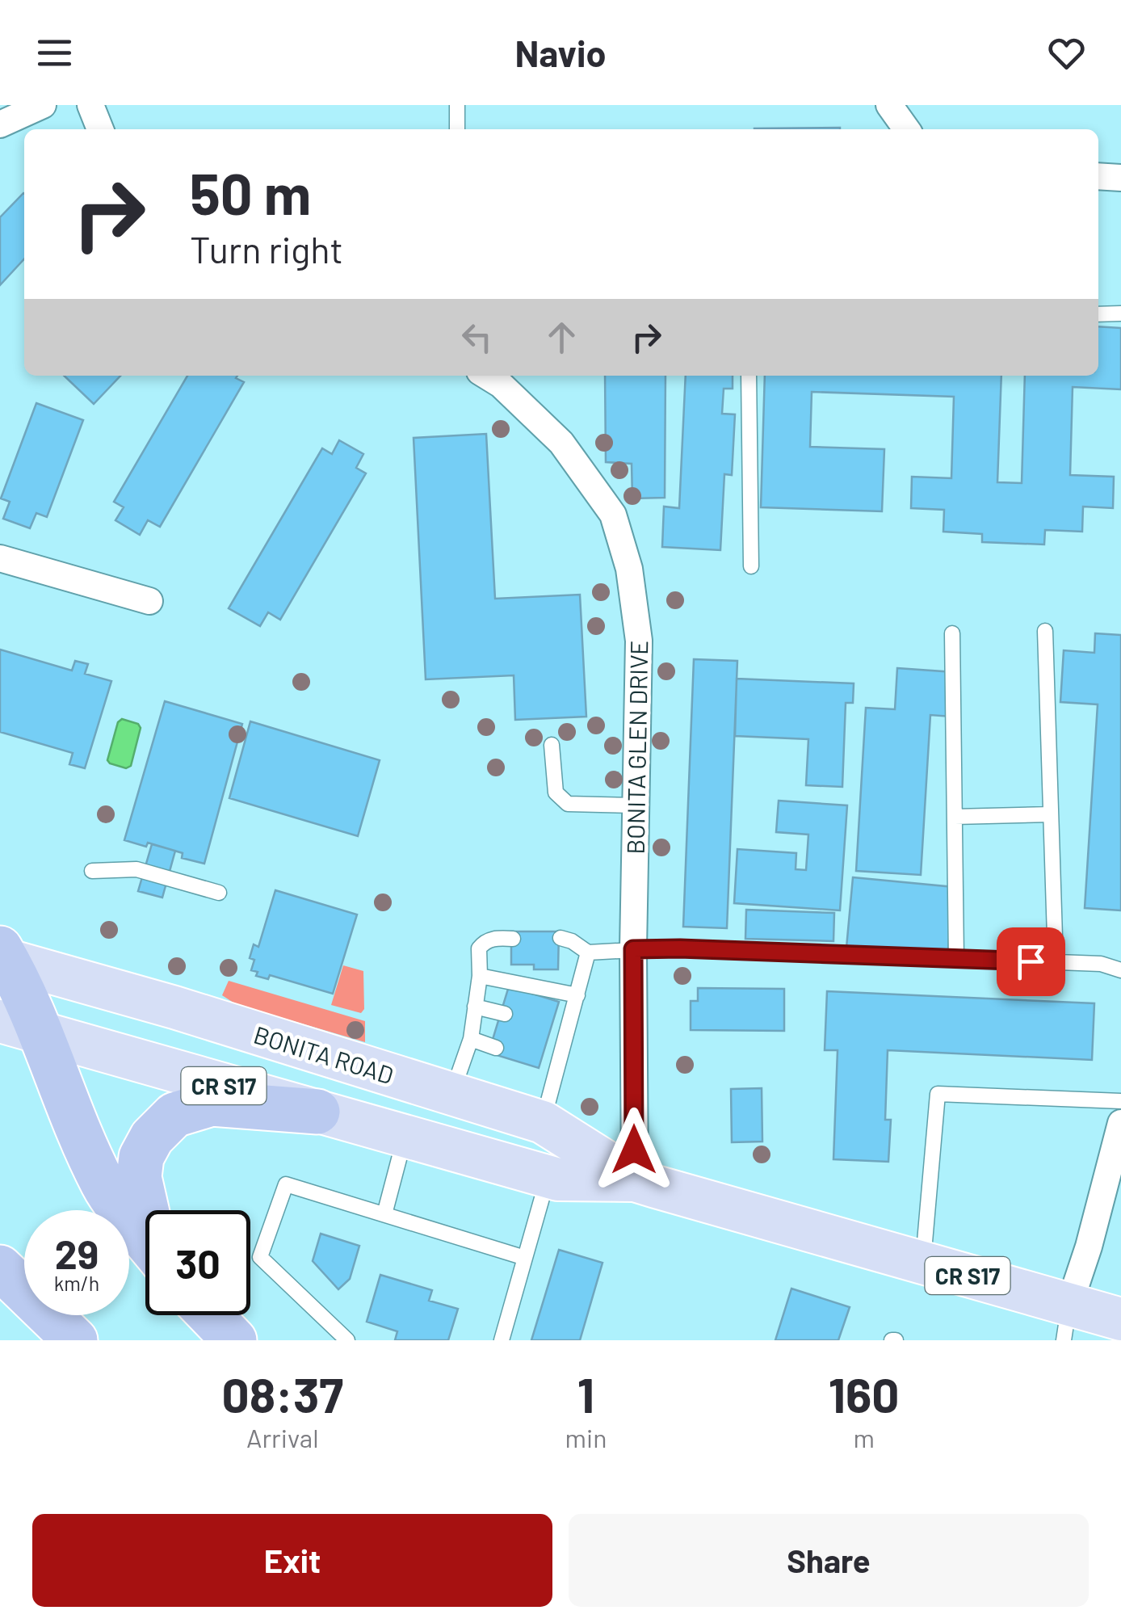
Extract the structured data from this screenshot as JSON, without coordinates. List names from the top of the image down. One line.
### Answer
{"streets":{"main road":["BONITA ROAD","CR S17"],"street":["BONITA GLEN DRIVE"]},"crossings":[["BONITA GLEN DRIVE","BONITA ROAD"]],"page":{"header":"Navio","turn":["50 m","Turn right"],"speed":"29 km/h","limit":"30","eta":["08:37","Arrival","1","min","160","m"],"buttons":["Exit","Share"]}}
